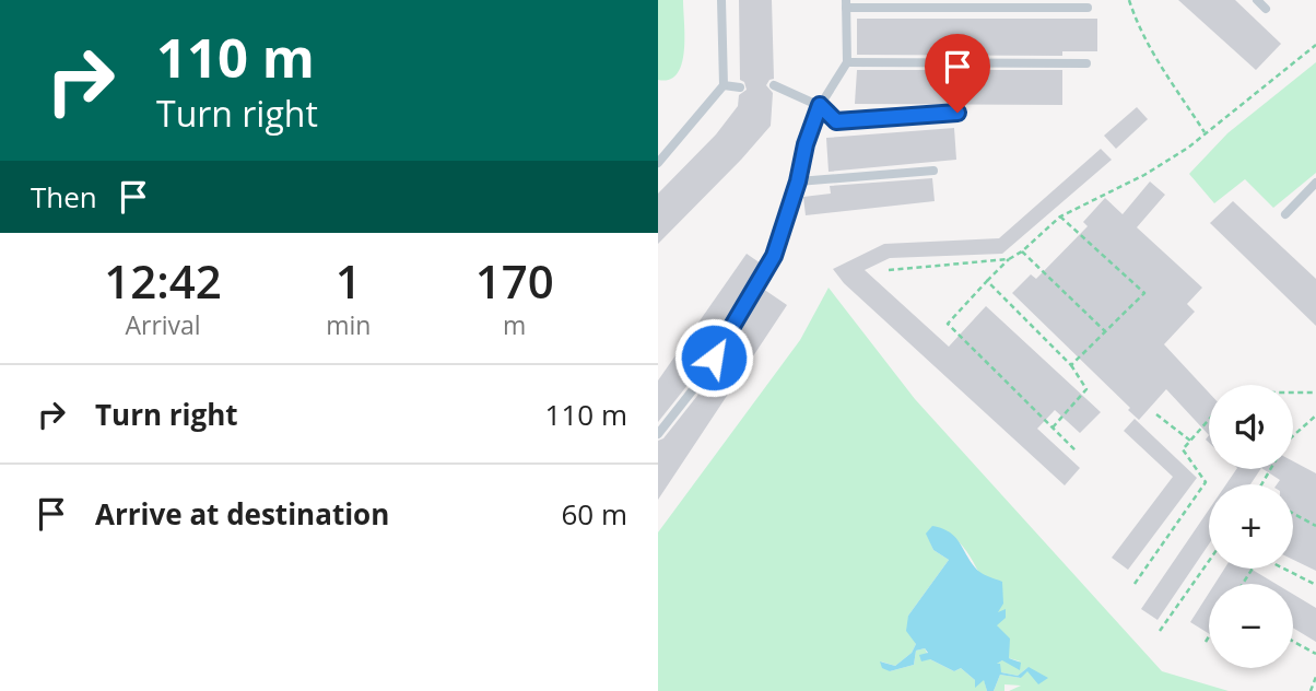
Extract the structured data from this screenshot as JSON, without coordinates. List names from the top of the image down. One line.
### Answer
{"page":{"turn":["110 m","Turn right"],"then":"Then","eta":["12:42","Arrival","1","min","170","m"],"list":[{"name":"Turn right","value":"110 m"},{"name":"Arrive at destination","value":"60 m"}],"map_buttons":["+","−"]}}
